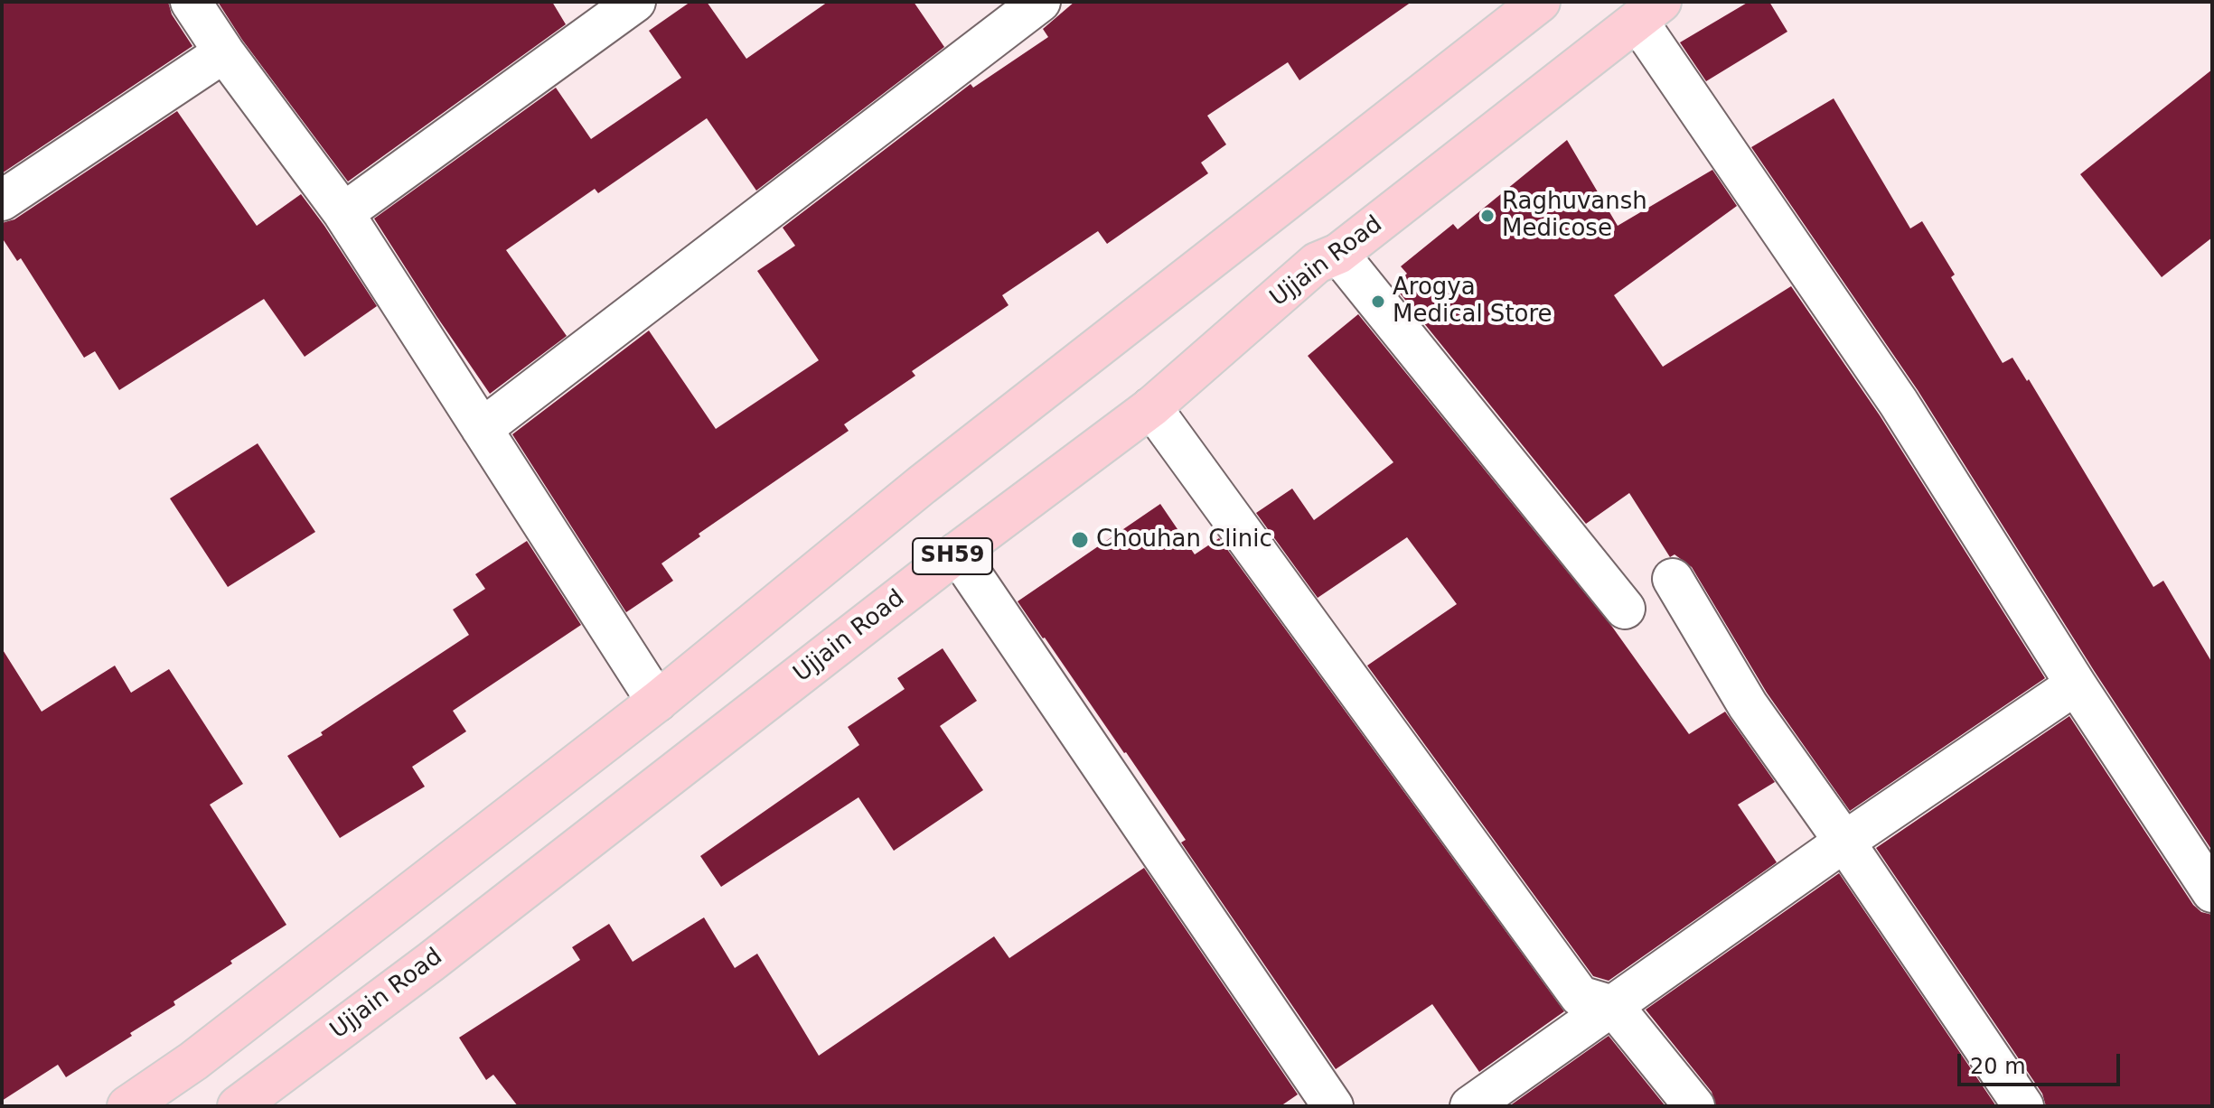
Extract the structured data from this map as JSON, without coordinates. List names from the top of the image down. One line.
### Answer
{"streets":{"main road":["Ujjain Road","SH59"]},"places":["Raghuvansh Medicose","Arogya Medical Store","Chouhan Clinic"],"scale_bar":"20 m"}
